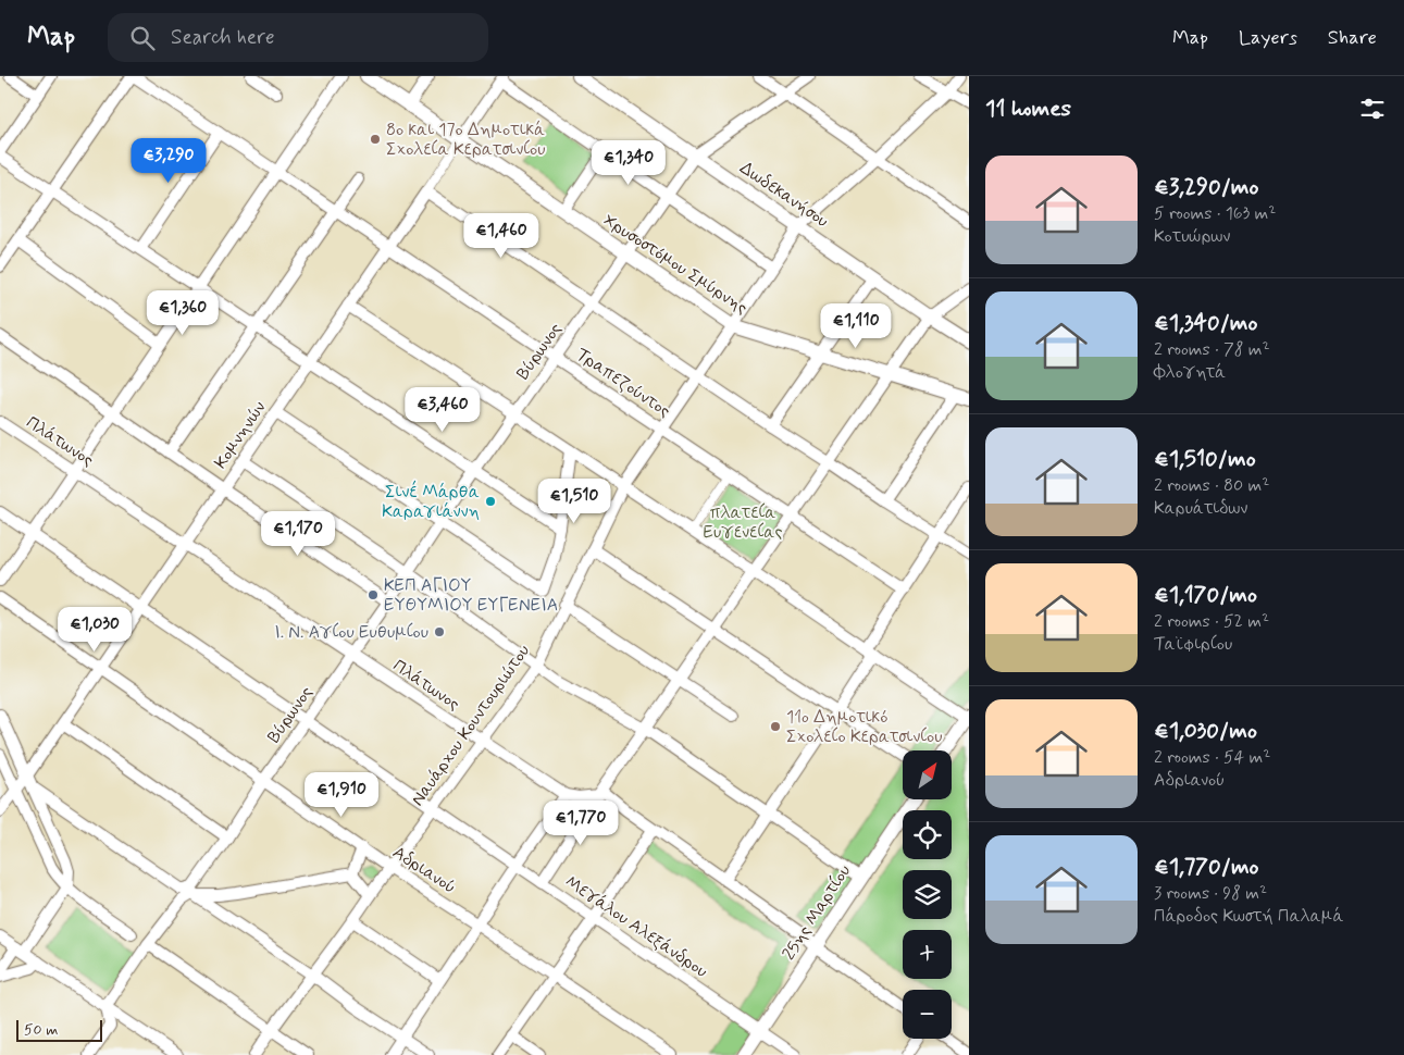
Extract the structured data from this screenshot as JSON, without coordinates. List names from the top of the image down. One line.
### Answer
{"streets":{"street":["Δωδεκανήσου","Χρυσοστόμου Σμύρνης","Βύρωνος","Τραπεζούντος","Κομνηνών","Πλάτωνος","Ναυάρχου Κουντουριώτου","Αδριανού","25ης Μαρτίου","Μεγάλου Αλεξάνδρου"]},"crossings":[["Δωδεκανήσου","Βύρωνος"],["Δωδεκανήσου","Ναυάρχου Κουντουριώτου"],["Χρυσοστόμου Σμύρνης","Βύρωνος"],["Χρυσοστόμου Σμύρνης","Κομνηνών"],["Χρυσοστόμου Σμύρνης","Ναυάρχου Κουντουριώτου"],["Βύρωνος","Τραπεζούντος"],["Βύρωνος","Πλάτωνος"],["Βύρωνος","Αδριανού"],["Βύρωνος","Μεγάλου Αλεξάνδρου"],["Τραπεζούντος","Κομνηνών"],["Τραπεζούντος","Ναυάρχου Κουντουριώτου"],["Κομνηνών","Πλάτωνος"],["Κομνηνών","Αδριανού"],["Κομνηνών","Μεγάλου Αλεξάνδρου"],["Πλάτωνος","Ναυάρχου Κουντουριώτου"],["Ναυάρχου Κουντουριώτου","Αδριανού"],["Ναυάρχου Κουντουριώτου","Μεγάλου Αλεξάνδρου"],["25ης Μαρτίου","Μεγάλου Αλεξάνδρου"]],"parks":["πλατεία Ευγενείας"],"places":["8ο και 17ο Δημοτικά Σχολεία Κερατσινίου","Σινέ Μάρθα Καραγιάννη","ΚΕΠ ΑΓΙΟΥ ΕΥΘΥΜΙΟΥ ΕΥΓΕΝΕΙΑ","Ι. Ν. Αγίου Ευθυμίου","11o Δημοτικό Σχολείο Κερατσινίου"],"scale_bar":"50 m","north":"top right","page":{"header":"Map","search":"Search here","nav":["Map","Layers","Share"],"heading":"11 homes","price":["€3,290","€1,340","€1,460","€1,360","€1,110","€3,460","€1,510","€1,170","€1,030","€1,910","€1,770"],"list":[{"name":"€3,290/mo","note":"5 rooms · 163 m² · Κοτυώρων"},{"name":"€1,340/mo","note":"2 rooms · 78 m² · Φλογητά"},{"name":"€1,510/mo","note":"2 rooms · 80 m² · Καρυάτιδων"},{"name":"€1,170/mo","note":"2 rooms · 52 m² · Ταϊφιρίου"},{"name":"€1,030/mo","note":"2 rooms · 54 m² · Αδριανού"},{"name":"€1,770/mo","note":"3 rooms · 98 m² · Πάροδος Κωστή Παλαμά"}],"map_buttons":["+","−"],"scale":"50 m"}}
